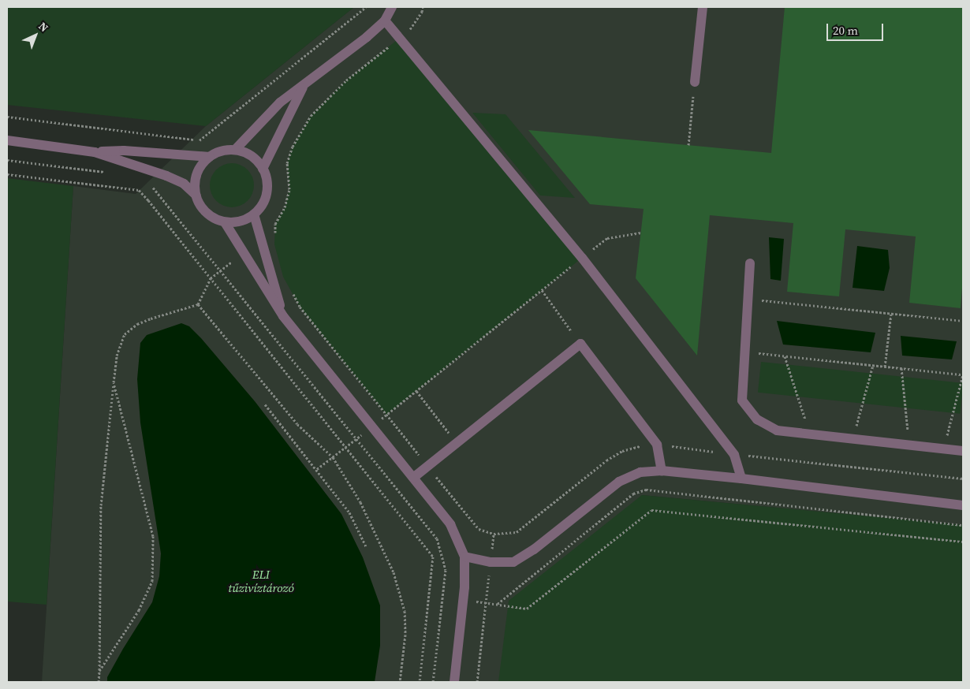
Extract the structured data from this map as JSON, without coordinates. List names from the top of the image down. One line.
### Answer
{"water":["ELI tűzivíztározó"],"scale_bar":"20 m","north":"top right"}
